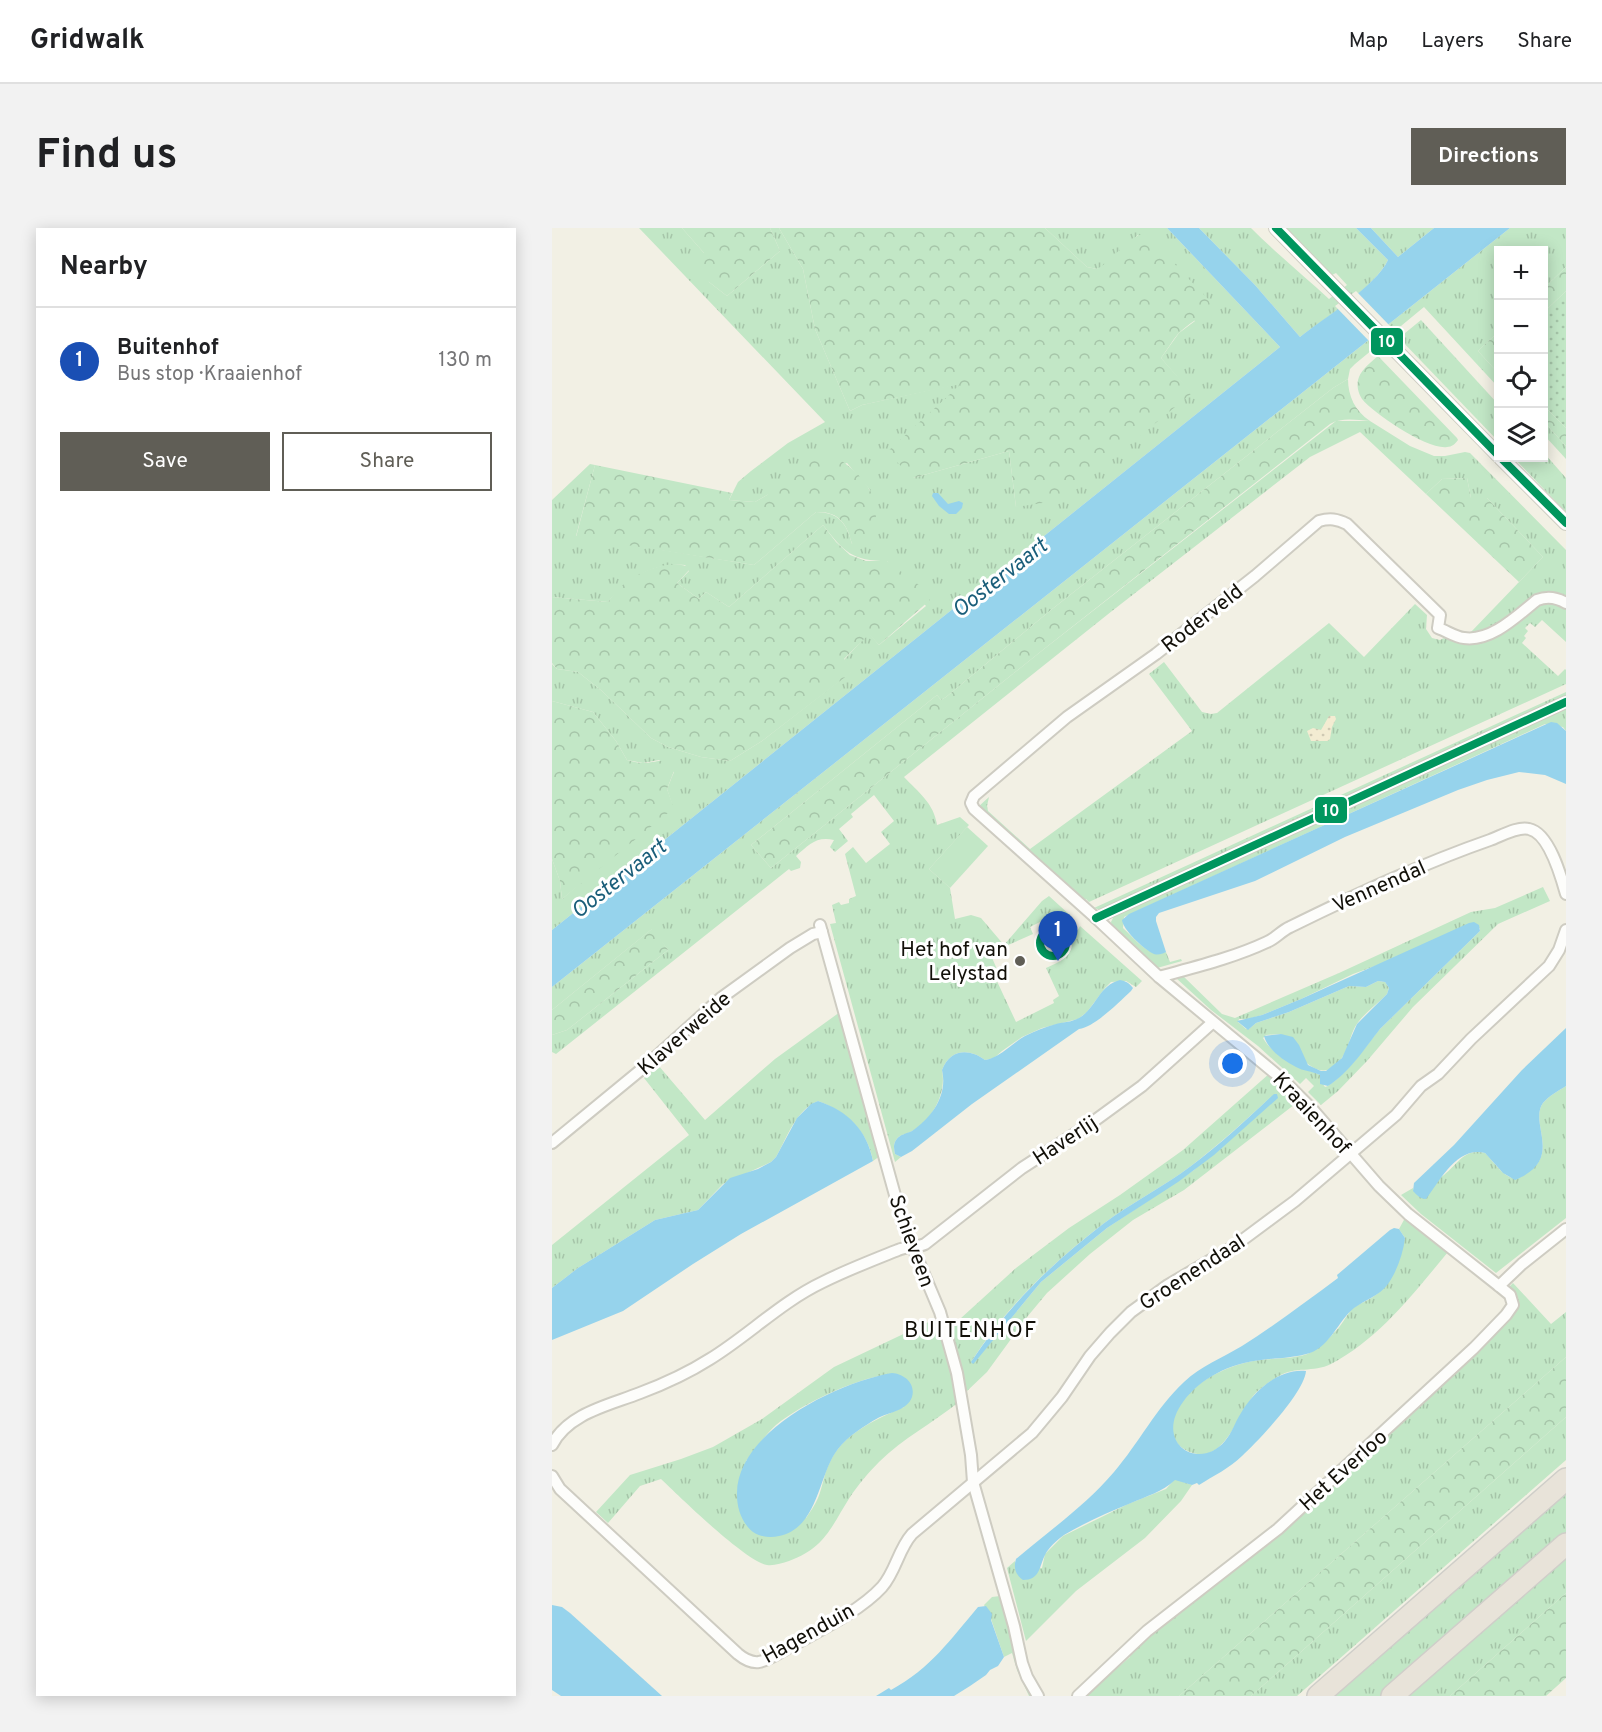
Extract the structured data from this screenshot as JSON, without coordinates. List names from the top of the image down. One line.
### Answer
{"streets":{"street":["Roderveld","Vennendal","Klaverweide","Kraaienhof","Haverlij","Schieveen","Groenendaal","Het Everloo","Hagenduin"]},"crossings":[["Roderveld","Kraaienhof"],["Vennendal","Kraaienhof"],["Klaverweide","Schieveen"],["Kraaienhof","Haverlij"],["Kraaienhof","Groenendaal"],["Kraaienhof","Het Everloo"],["Haverlij","Schieveen"],["Schieveen","Groenendaal"],["Schieveen","Hagenduin"],["Groenendaal","Hagenduin"]],"districts":["BUITENHOF"],"water":["Oostervaart"],"places":["Het hof van Lelystad"],"lines":["transit line 10"],"page":{"header":"Gridwalk","nav":["Map","Layers","Share"],"buttons":["Directions",["Save","Share"]],"title":"Find us","heading":"Nearby","map_buttons":["+","−"],"list":[{"mark":"1","name":"Buitenhof","note":"Bus stop · Kraaienhof","value":"130 m"}],"pins":"1"}}
